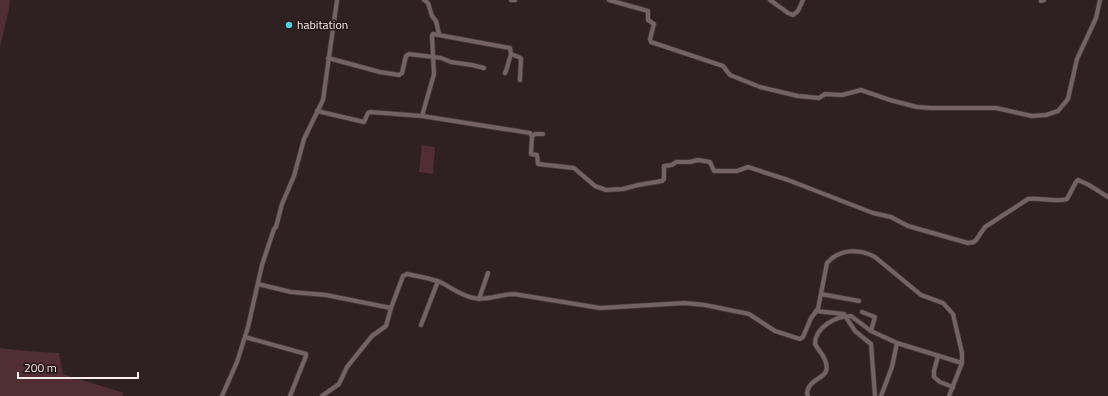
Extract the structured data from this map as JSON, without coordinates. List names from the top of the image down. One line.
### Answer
{"places":["habitation"],"scale_bar":"200 m"}
